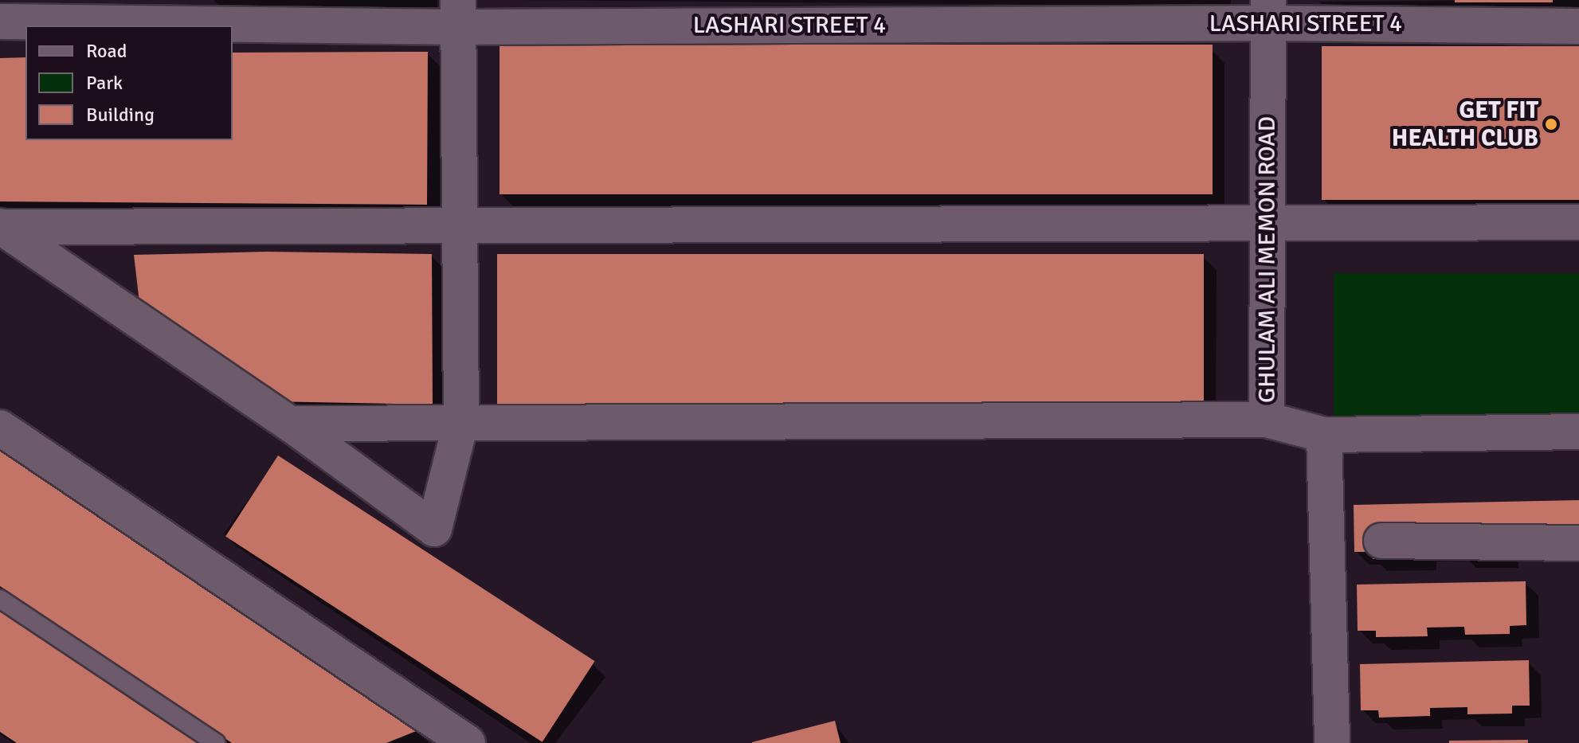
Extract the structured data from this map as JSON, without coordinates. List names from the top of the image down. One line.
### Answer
{"streets":{"street":["LASHARI STREET 4","GHULAM ALI MEMON ROAD"]},"crossings":[["LASHARI STREET 4","GHULAM ALI MEMON ROAD"]],"places":["GET FIT HEALTH CLUB"],"legend":["Road","Park","Building"]}
